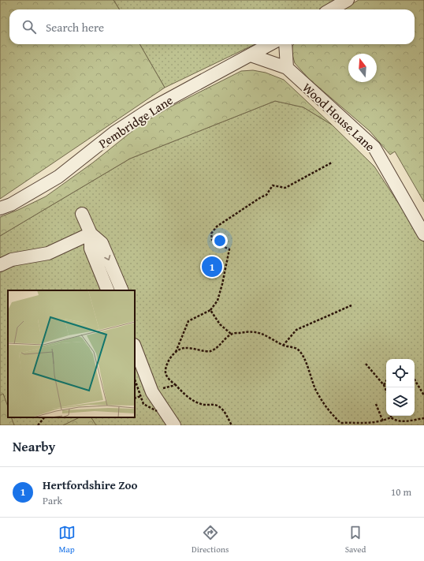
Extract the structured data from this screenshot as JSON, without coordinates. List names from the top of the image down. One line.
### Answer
{"streets":{"street":["Wood House Lane","Pembridge Lane"]},"crossings":[["Wood House Lane","Pembridge Lane"]],"north":"top","page":{"search":"Search here","pins":"1","heading":"Nearby","list":[{"mark":"1","name":"Hertfordshire Zoo","note":"Park","value":"10 m"}],"nav":["Map","Directions","Saved"]}}
